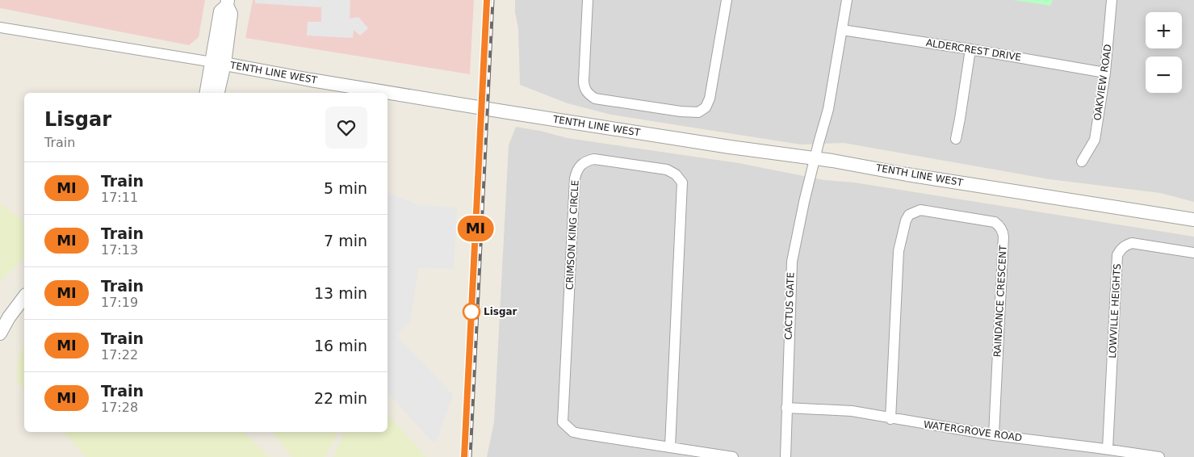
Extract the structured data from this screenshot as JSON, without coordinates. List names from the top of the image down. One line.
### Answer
{"streets":{"street":["ALDERCREST DRIVE","TENTH LINE WEST","OAKVIEW ROAD","CRIMSON KING CIRCLE","RAINDANCE CRESCENT","CACTUS GATE","LOWVILLE HEIGHTS","WATERGROVE ROAD"]},"crossings":[["ALDERCREST DRIVE","OAKVIEW ROAD"],["ALDERCREST DRIVE","CACTUS GATE"],["TENTH LINE WEST","CACTUS GATE"],["RAINDANCE CRESCENT","WATERGROVE ROAD"],["CACTUS GATE","WATERGROVE ROAD"],["LOWVILLE HEIGHTS","WATERGROVE ROAD"]],"places":["Lisgar"],"page":{"on_map":"MI","map_buttons":["+","−"],"heading":["Lisgar","Train"],"list":[{"mark":"MI","name":"Train","note":"17:11","value":"5 min"},{"mark":"MI","name":"Train","note":"17:13","value":"7 min"},{"mark":"MI","name":"Train","note":"17:19","value":"13 min"},{"mark":"MI","name":"Train","note":"17:22","value":"16 min"},{"mark":"MI","name":"Train","note":"17:28","value":"22 min"}]}}
